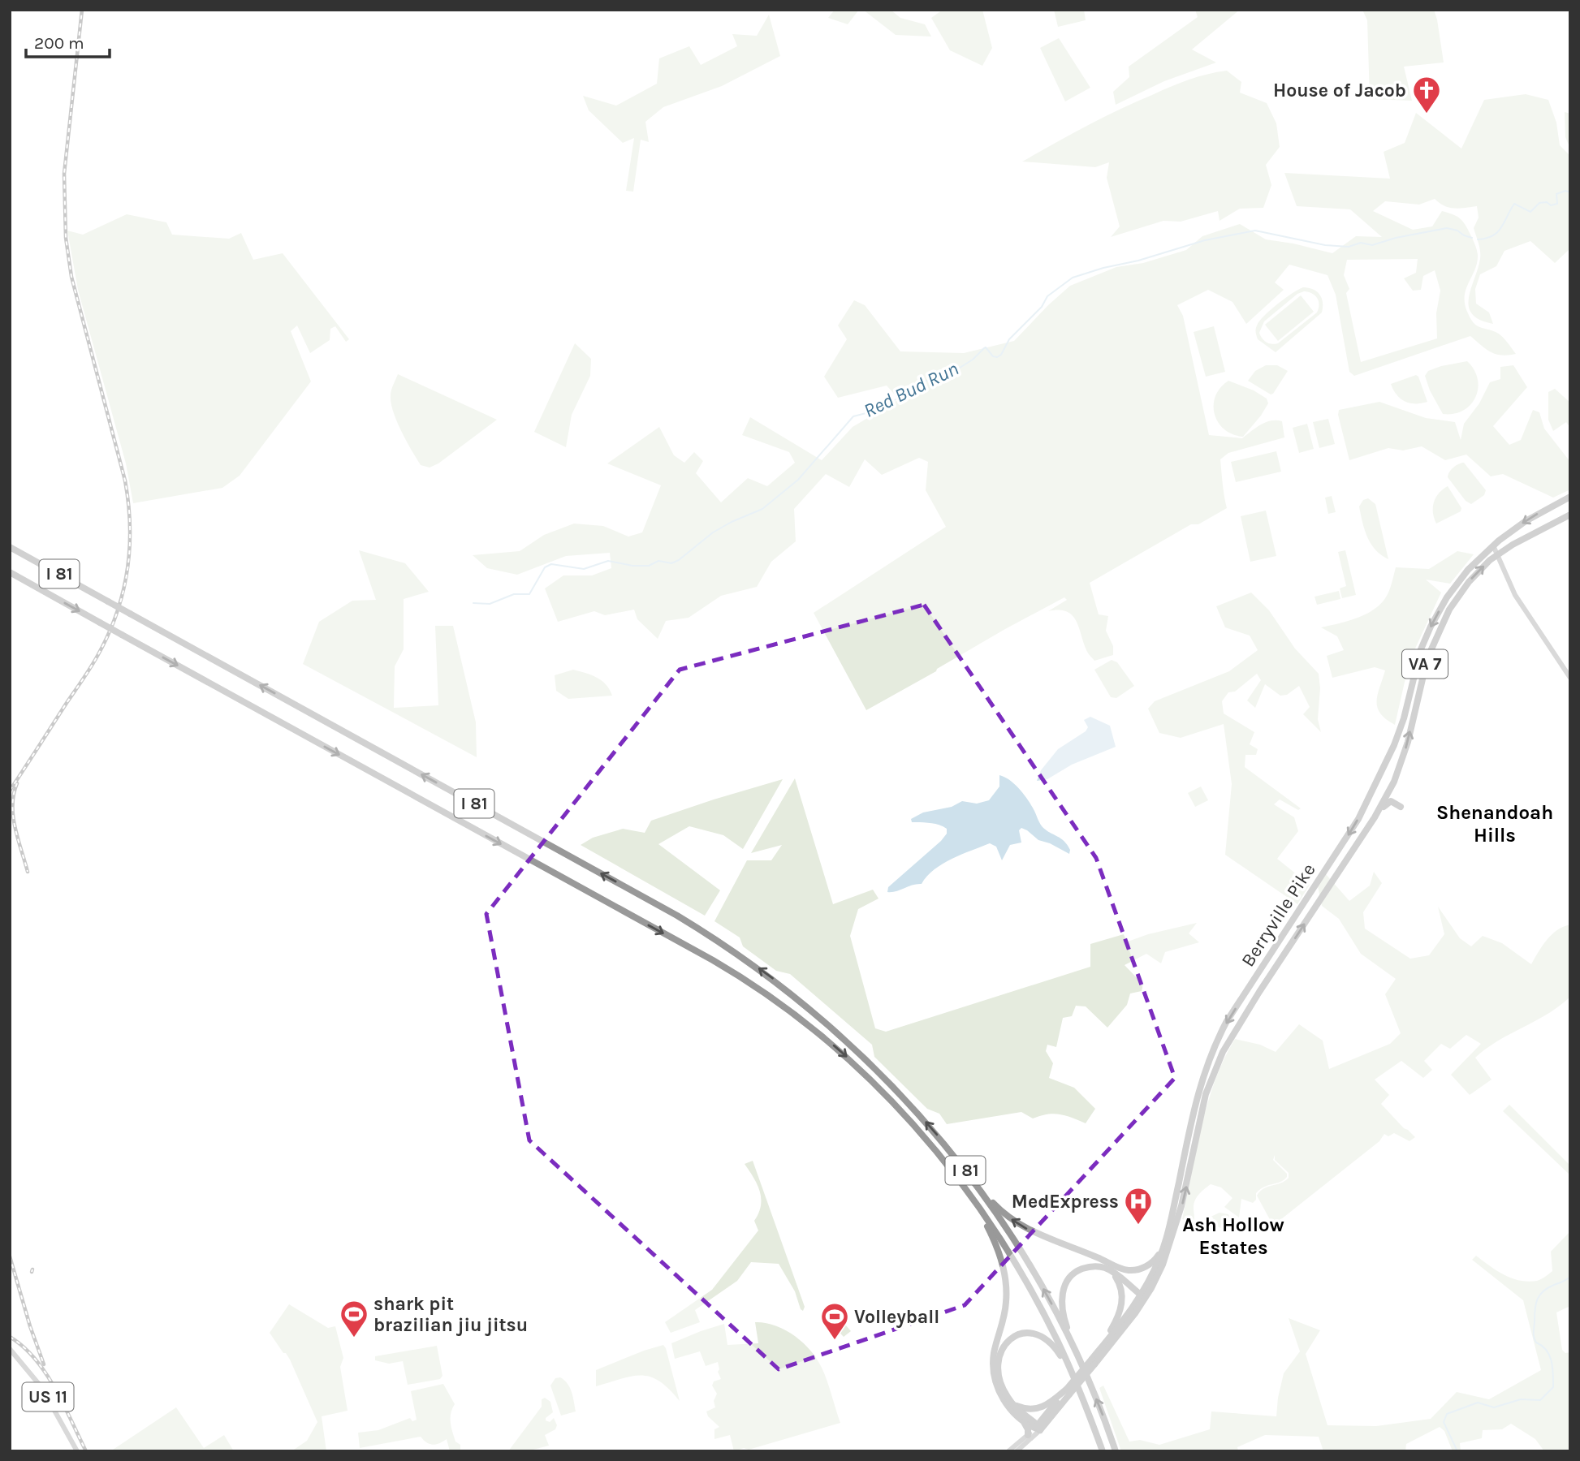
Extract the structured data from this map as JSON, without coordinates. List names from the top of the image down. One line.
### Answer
{"streets":{"highway":["I 81","VA 7","Berryville Pike"],"main road":["US 11"]},"crossings":[["VA 7","Berryville Pike"]],"districts":["Shenandoah Hills","Ash Hollow Estates"],"water":["Red Bud Run"],"places":{"church":["House of Jacob"],"hospital":["MedExpress"],"sports":["shark pit brazilian jiu jitsu","Volleyball"]},"scale_bar":"200 m"}
